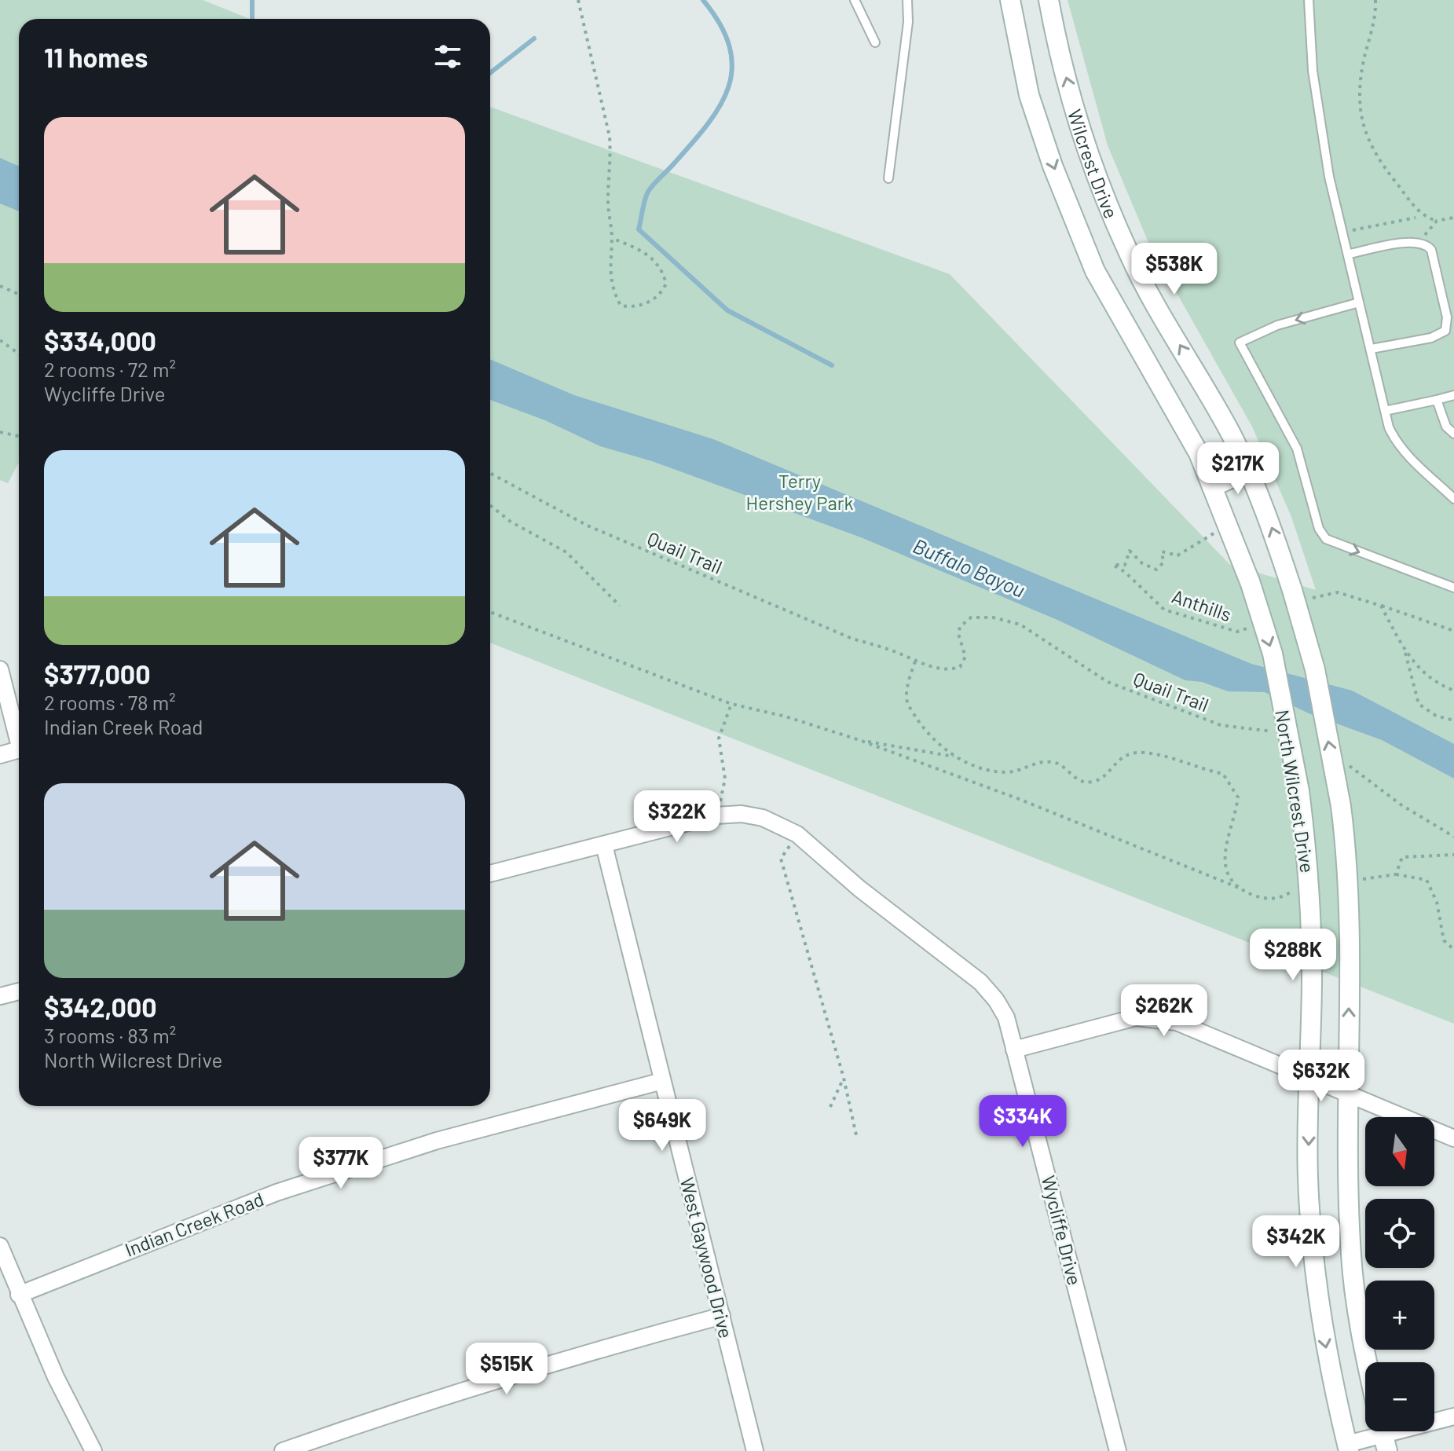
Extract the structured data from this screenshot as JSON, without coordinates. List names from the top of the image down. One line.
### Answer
{"streets":{"main road":["Wilcrest Drive","North Wilcrest Drive"],"street":["Indian Creek Road","Wycliffe Drive","West Gaywood Drive"],"path":["Quail Trail","Anthills"]},"crossings":[["Wilcrest Drive","Anthills"],["Wilcrest Drive","North Wilcrest Drive"],["Indian Creek Road","West Gaywood Drive"],["Wycliffe Drive","West Gaywood Drive"]],"water":["Buffalo Bayou"],"parks":["Terry Hershey Park"],"north":"bottom","page":{"heading":"11 homes","list":[{"name":"$334,000","note":"2 rooms · 72 m² · Wycliffe Drive"},{"name":"$377,000","note":"2 rooms · 78 m² · Indian Creek Road"},{"name":"$342,000","note":"3 rooms · 83 m² · North Wilcrest Drive"}],"price":["$538K","$217K","$322K","$288K","$262K","$632K","$334K","$649K","$377K","$342K","$515K"],"map_buttons":["+","−"]}}
